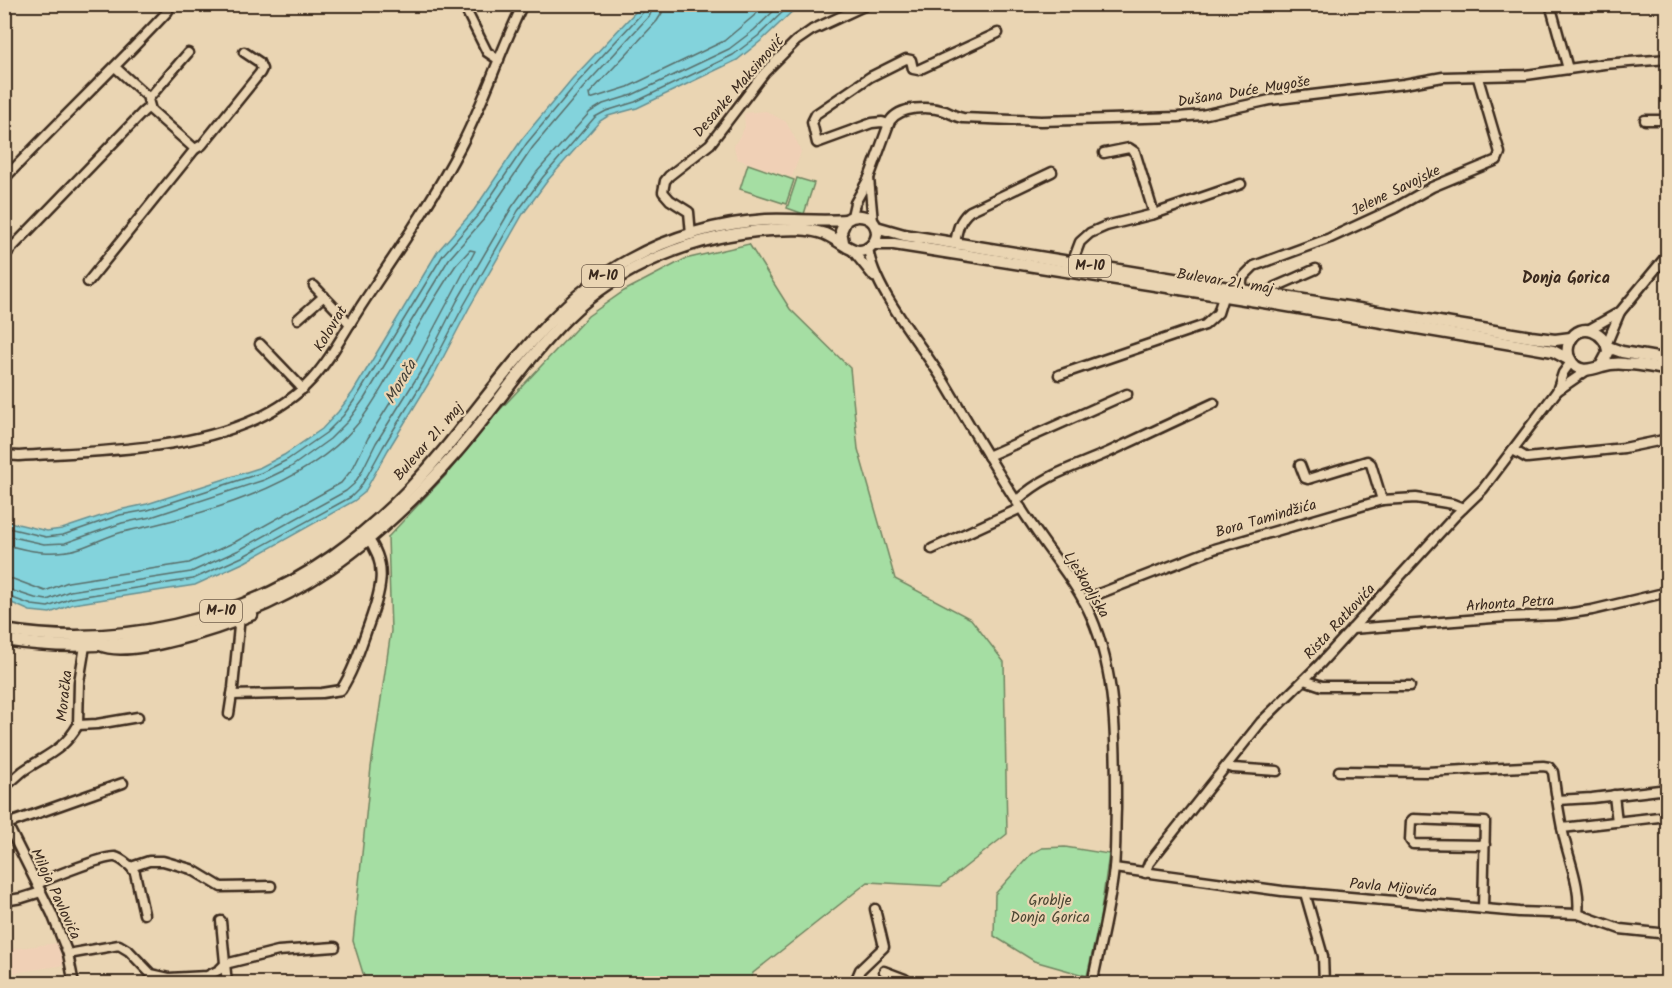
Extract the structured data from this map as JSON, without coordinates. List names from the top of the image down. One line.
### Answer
{"streets":{"main road":["M-10","Bulevar 21. maj"],"street":["Desanke Maksimović","Dušana Duće Mugoše","Jelene Savojske","Kolovrat","Bora Tamindžića","Lješkopljska","Arhonta Petra","Rista Ratkovića","Moračka","Pavla Mijovića","Miloja Pavlovića"]},"crossings":[["Desanke Maksimović","Bulevar 21. maj"],["Dušana Duće Mugoše","Jelene Savojske"],["Jelene Savojske","Bulevar 21. maj"],["Bulevar 21. maj","Lješkopljska"],["Bulevar 21. maj","Rista Ratkovića"],["Bulevar 21. maj","Moračka"],["Bora Tamindžića","Lješkopljska"],["Bora Tamindžića","Rista Ratkovića"],["Lješkopljska","Pavla Mijovića"],["Arhonta Petra","Rista Ratkovića"],["Rista Ratkovića","Pavla Mijovića"]],"districts":["Donja Gorica"],"water":["Morača"],"parks":["Groblje Donja Gorica"]}
